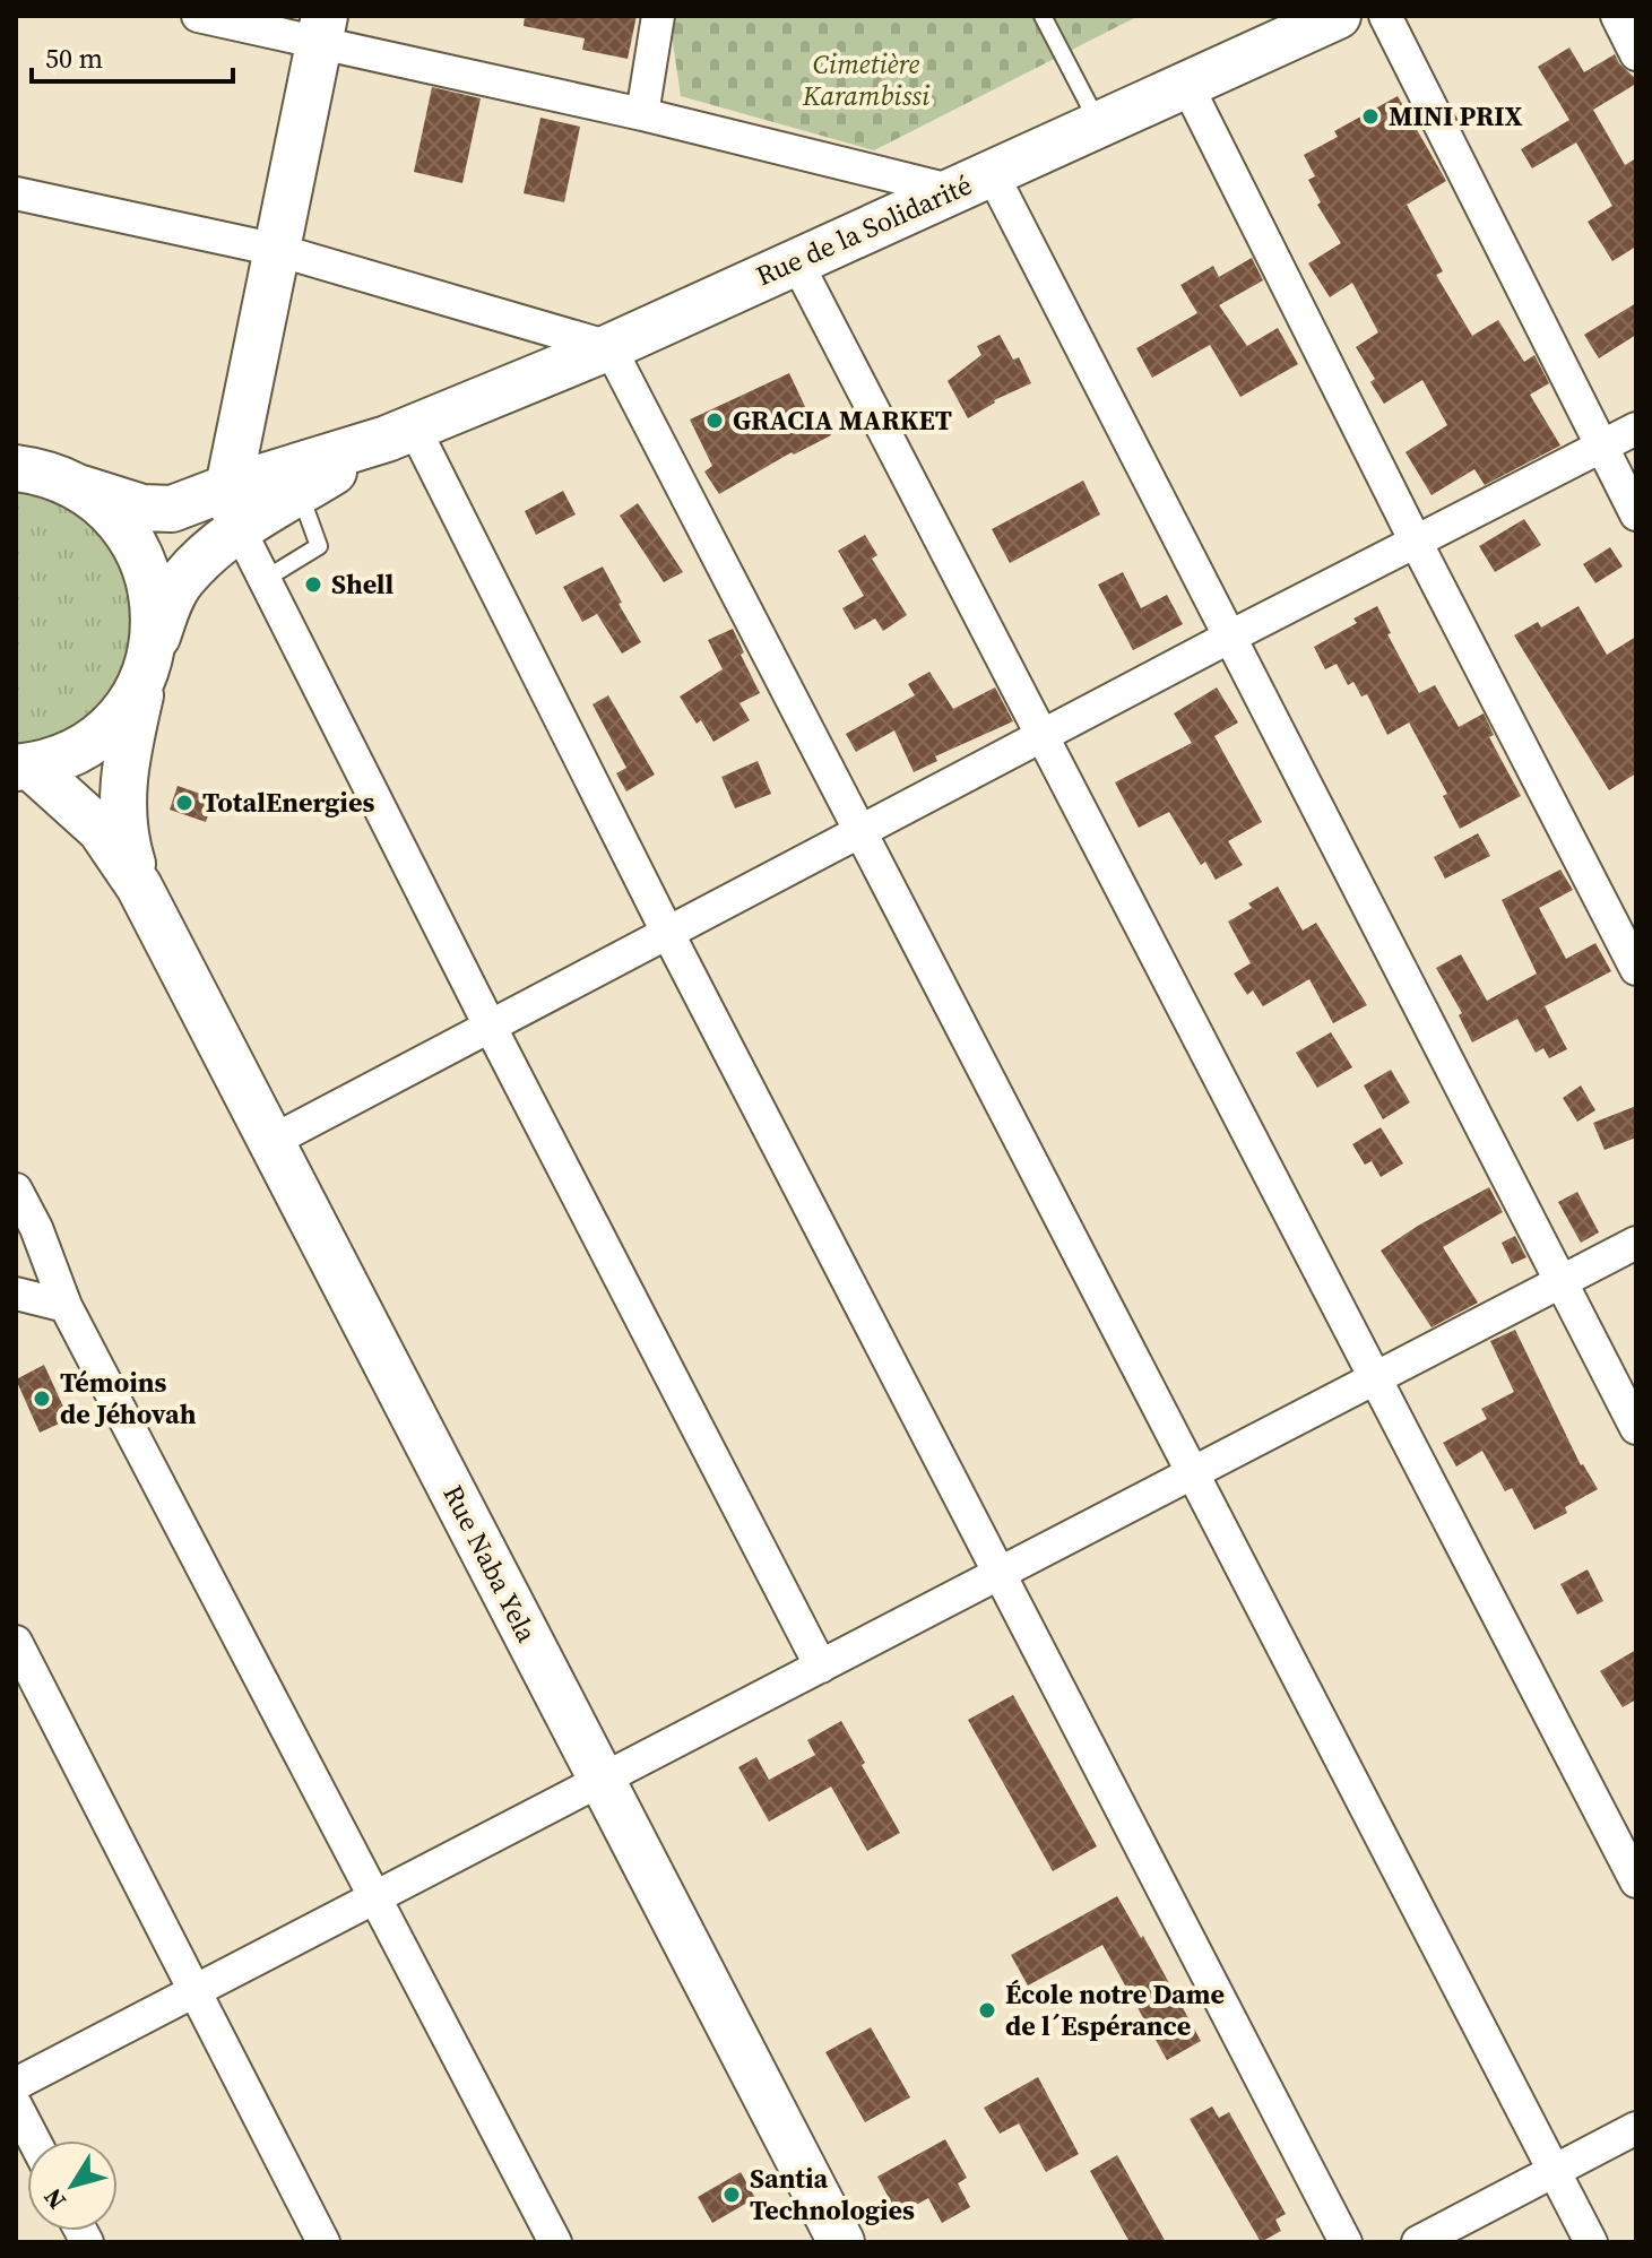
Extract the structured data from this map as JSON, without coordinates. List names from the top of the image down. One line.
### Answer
{"streets":{"street":["Rue de la Solidarité","Rue Naba Yela"]},"parks":["Cimetière Karambissi"],"places":["MINI PRIX","GRACIA MARKET","Shell","TotalEnergies","Témoins de Jéhovah","École notre Dame de l´Espérance","Santia Technologies"],"scale_bar":"50 m","north":"bottom left"}
